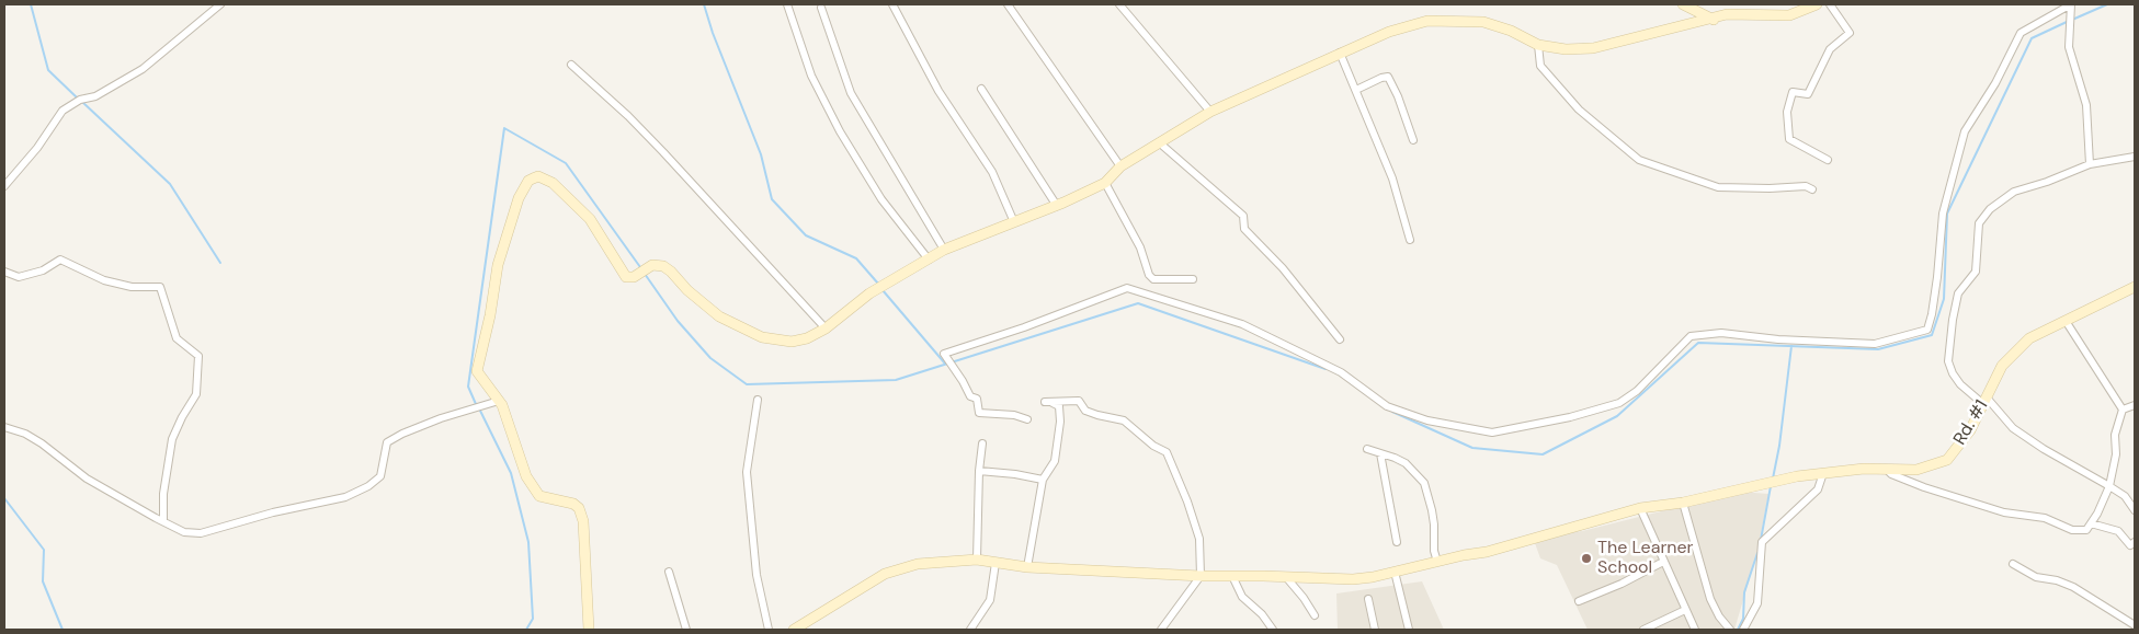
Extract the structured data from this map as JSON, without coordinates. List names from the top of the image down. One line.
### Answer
{"streets":{"street":["Rd. #1"]},"places":["The Learner School"]}
